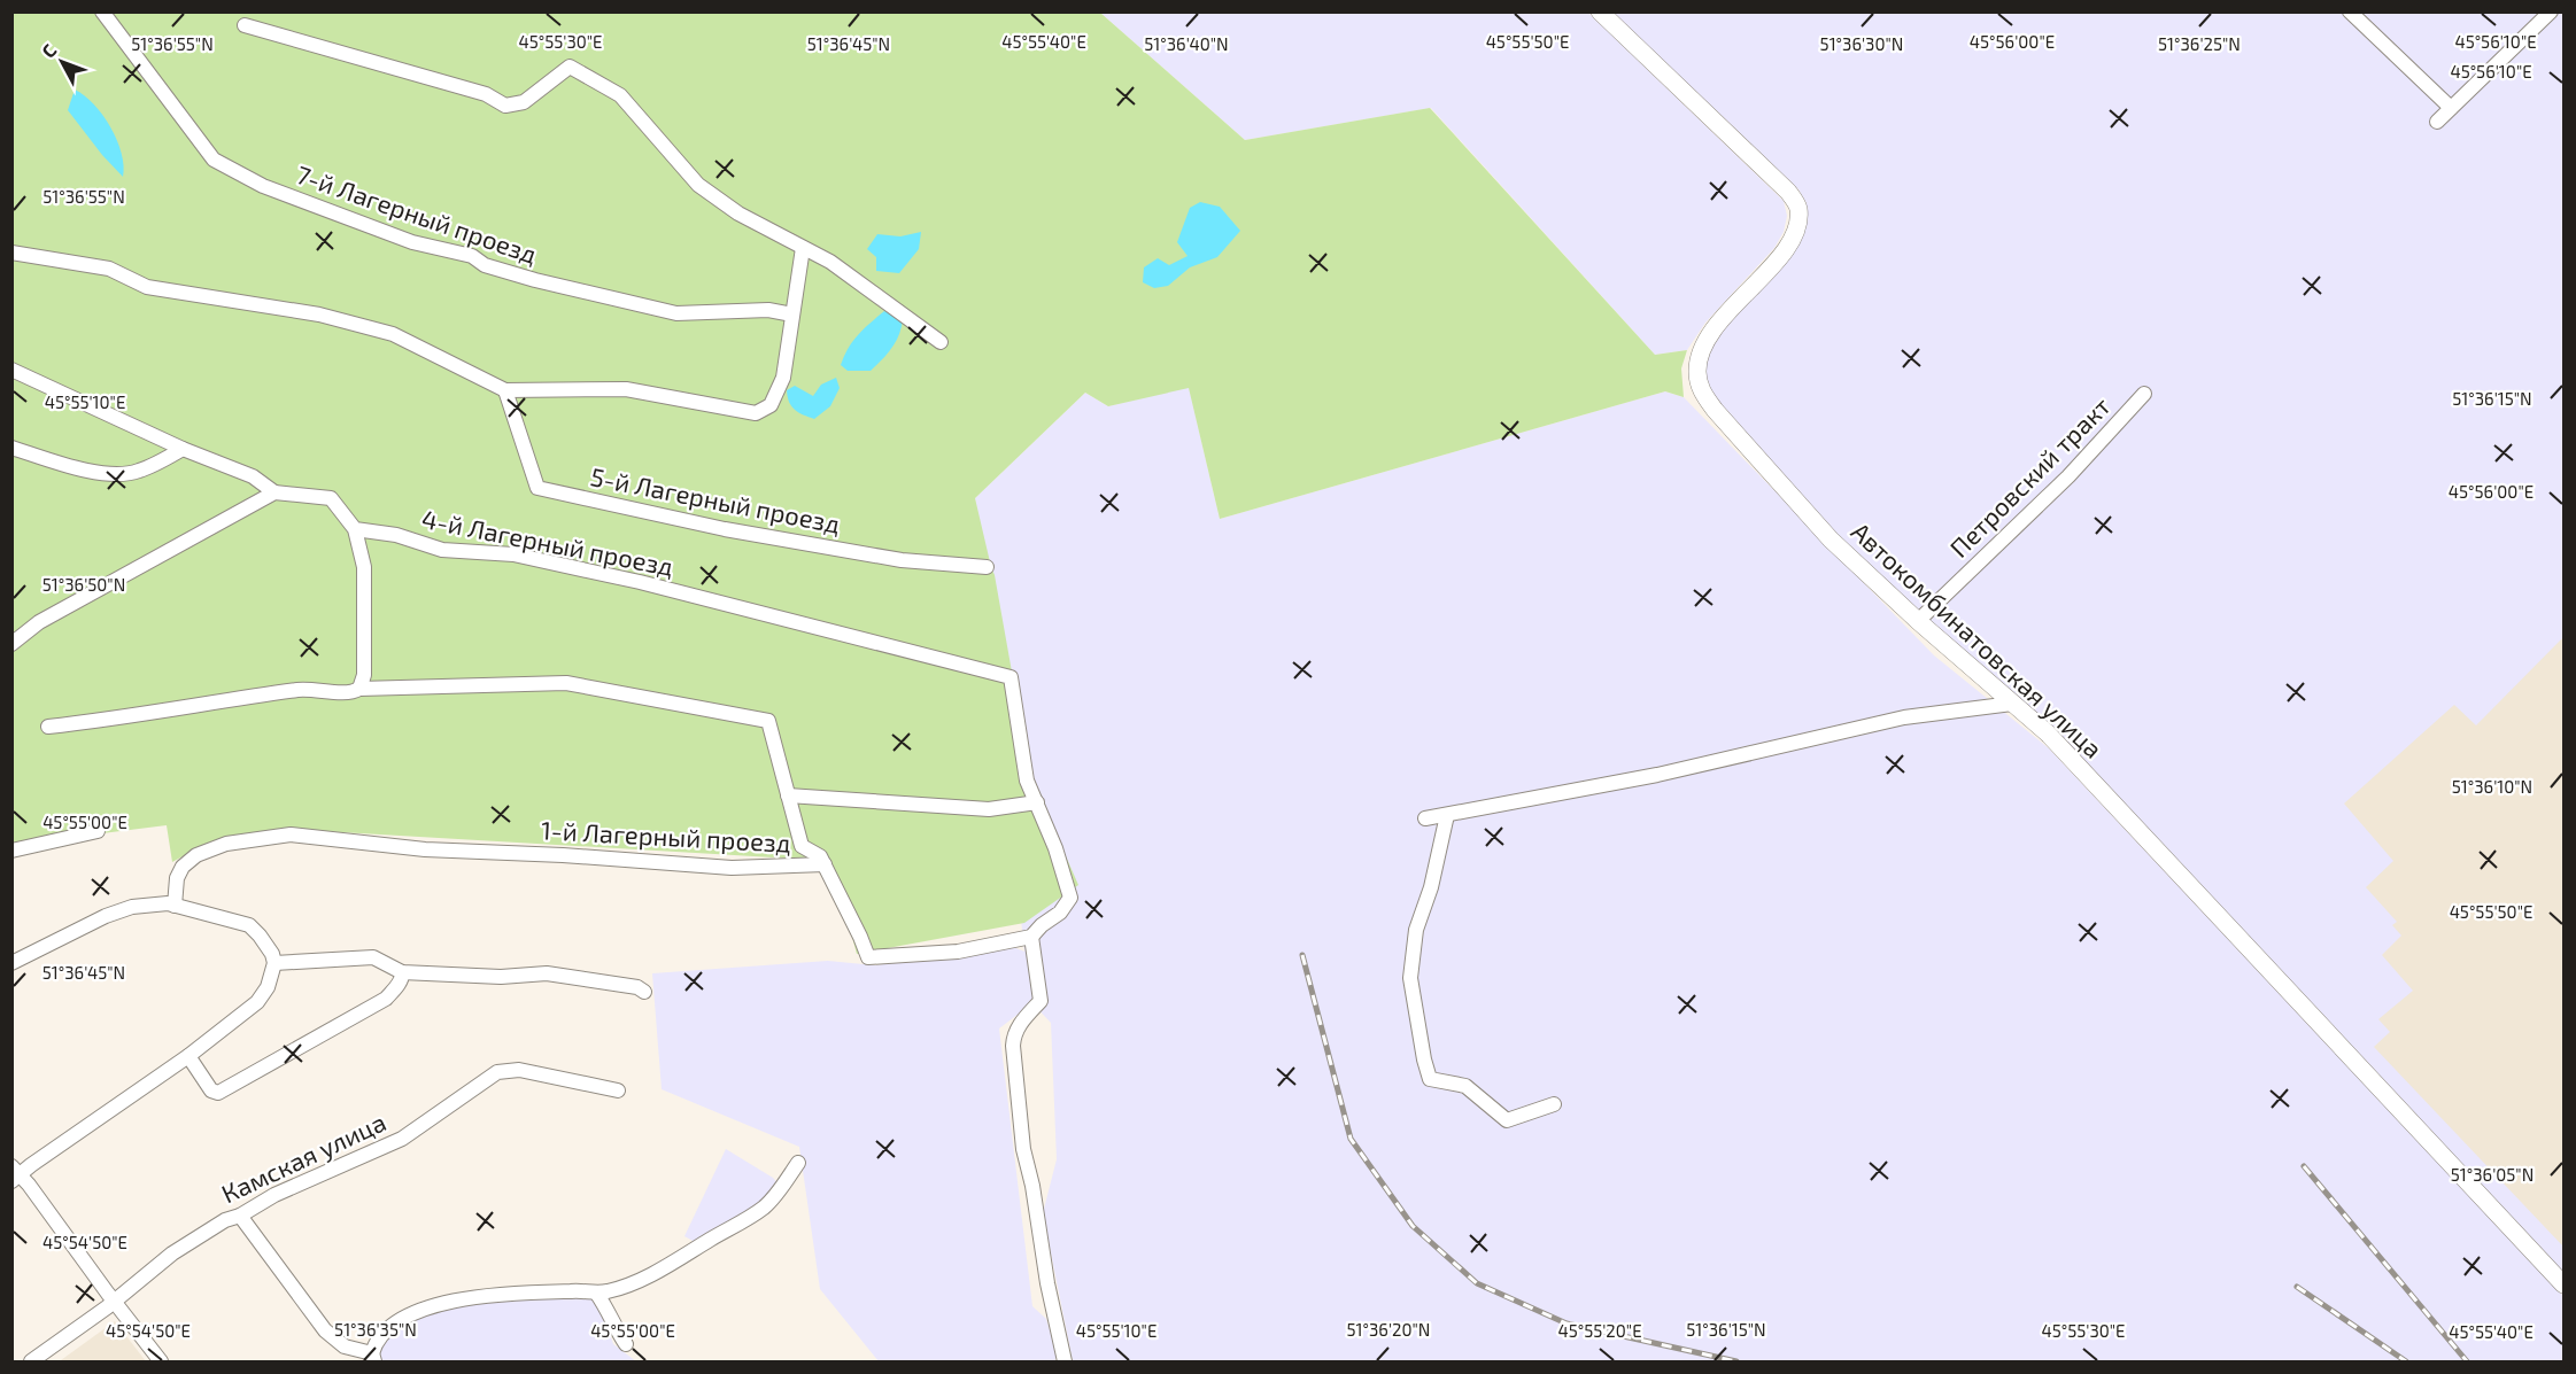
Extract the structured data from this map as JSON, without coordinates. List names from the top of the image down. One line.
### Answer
{"streets":{"street":["7-й Лагерный проезд","Петровский тракт","5-й Лагерный проезд","4-й Лагерный проезд","Автокомбинатовская улица","1-й Лагерный проезд","Камская улица"]},"crossings":[["Петровский тракт","Автокомбинатовская улица"]],"north":"top left","coordinates":["45°55'30\"E","45°55'40\"E","45°55'50\"E","45°56'00\"E","45°56'10\"E","51°36'55\"N","51°36'45\"N","51°36'40\"N","51°36'30\"N","51°36'25\"N","51°36'15\"N","45°55'10\"E","51°36'50\"N","51°36'10\"N","45°55'00\"E","51°36'05\"N","45°54'50\"E","51°36'35\"N","51°36'20\"N","45°55'20\"E"]}
